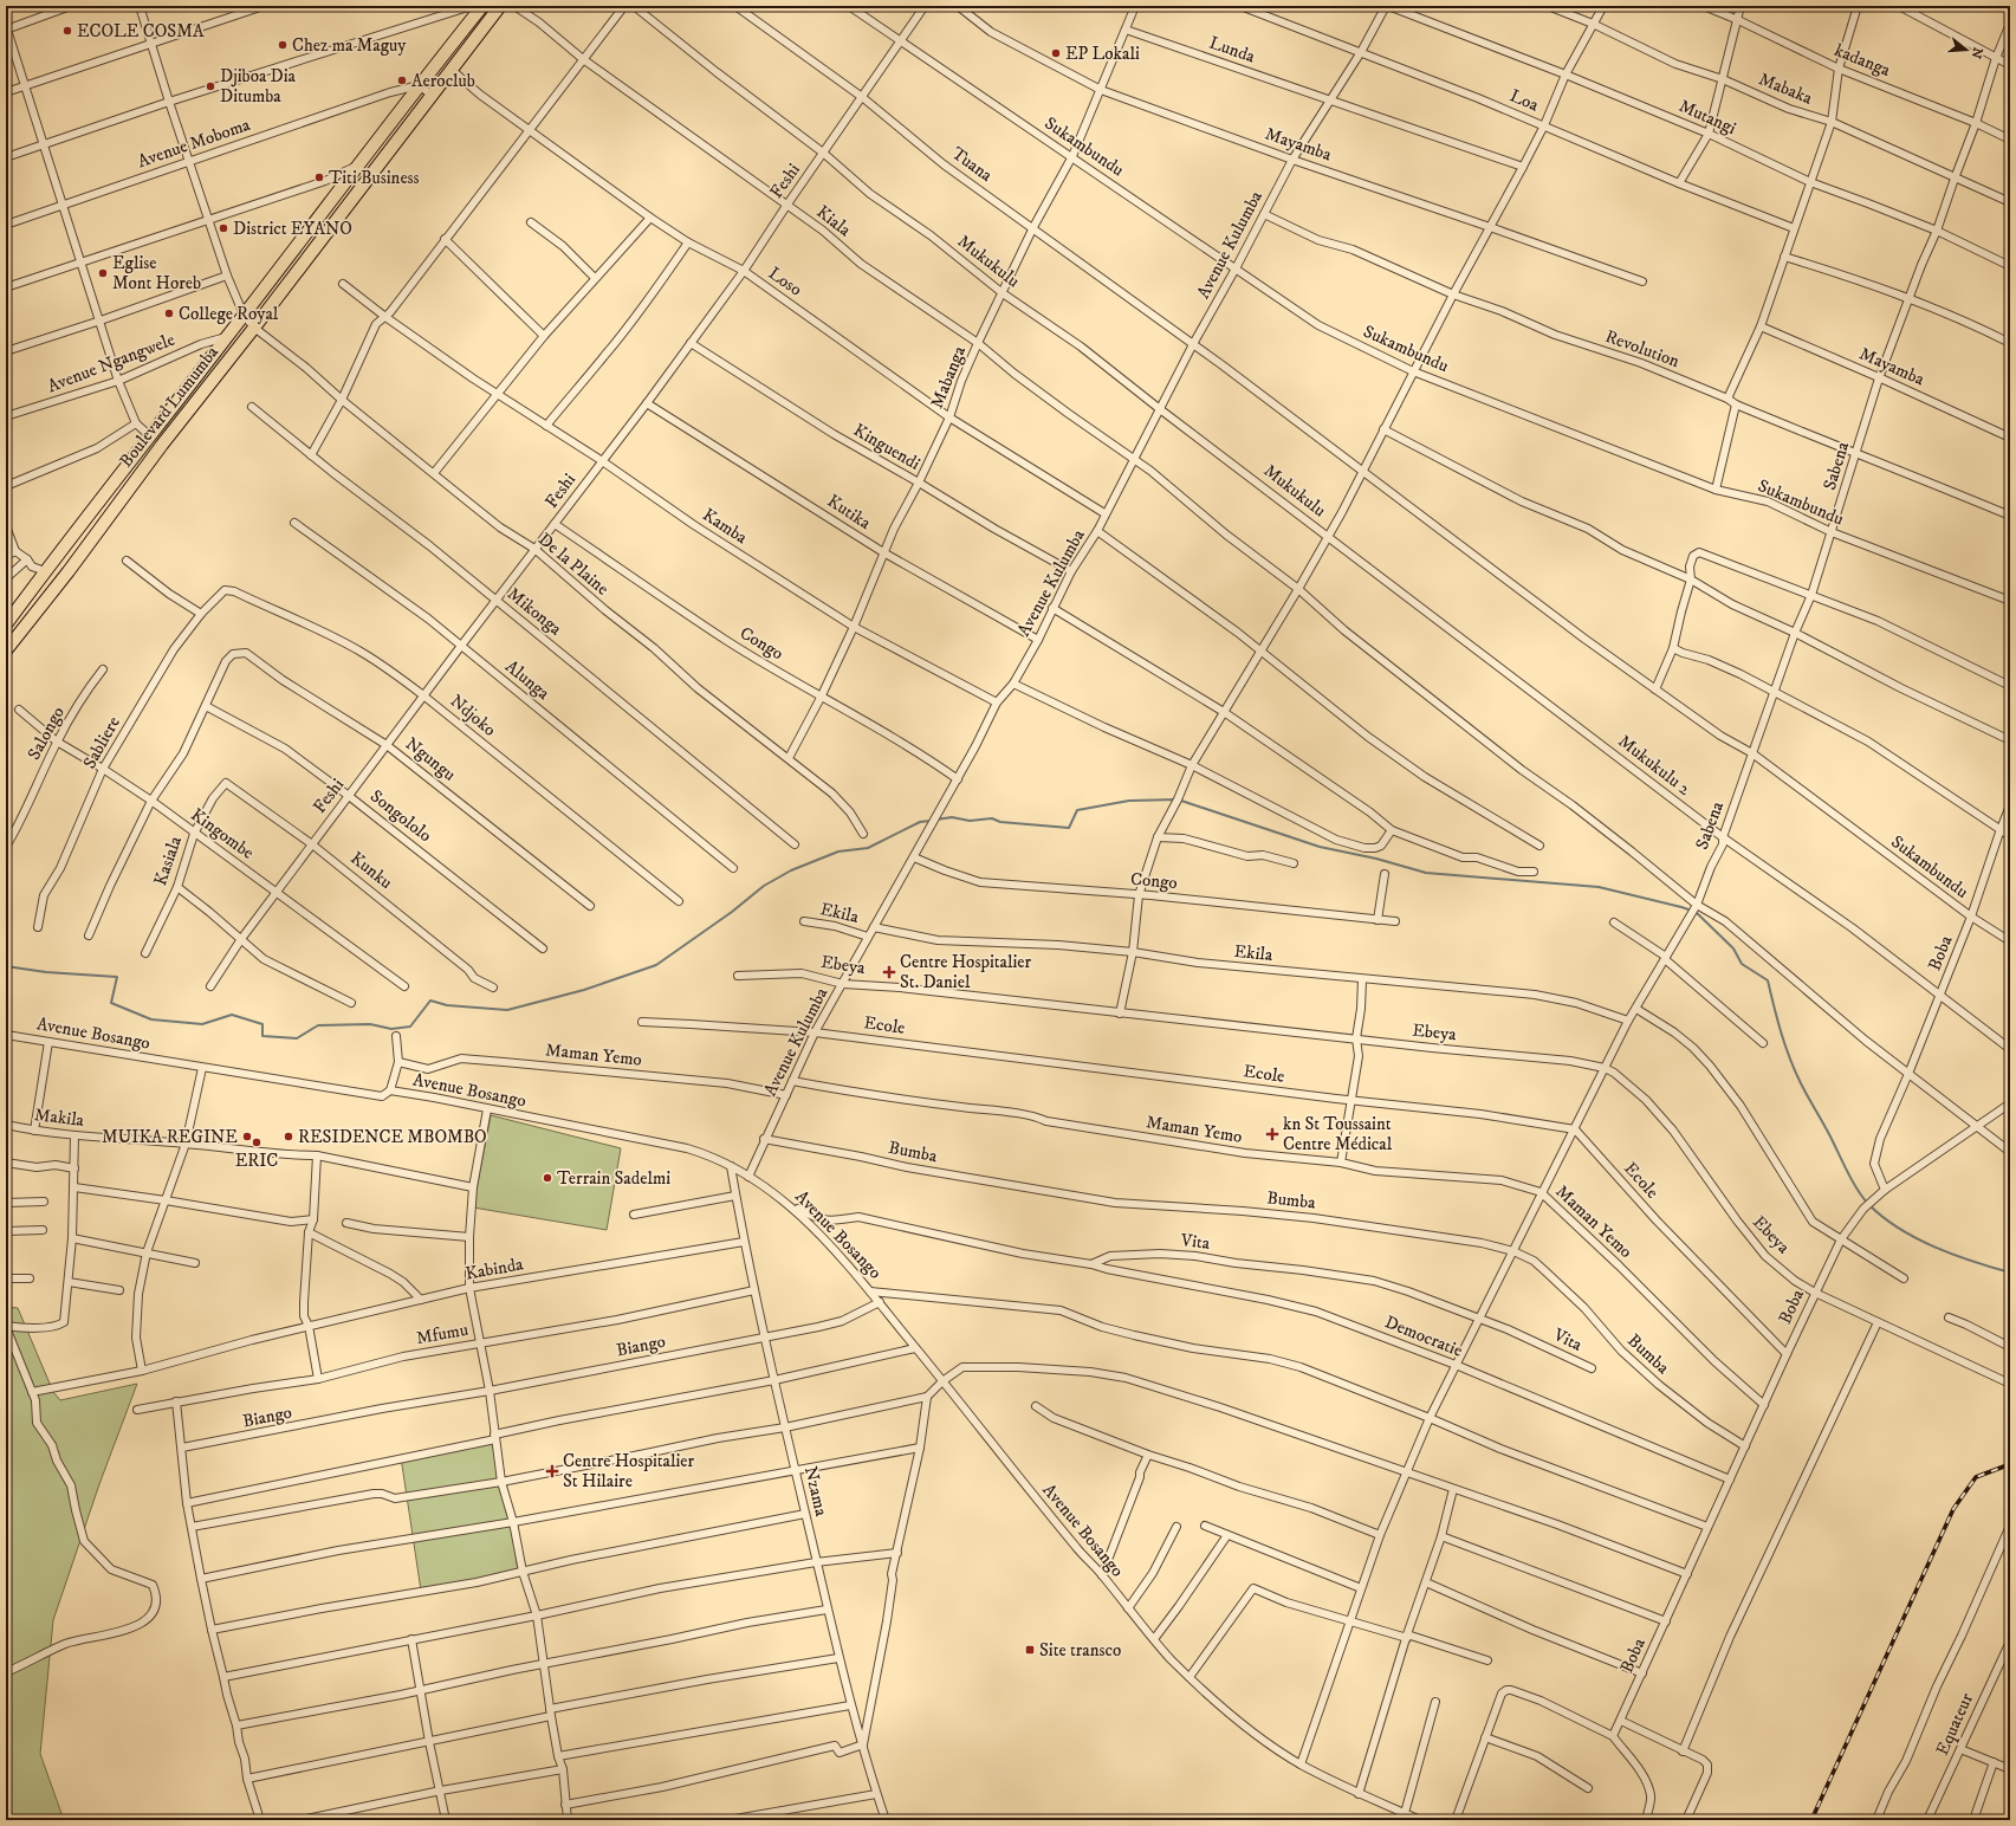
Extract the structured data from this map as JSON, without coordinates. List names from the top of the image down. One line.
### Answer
{"streets":{"highway":["Boulevard Lumumba"],"street":["Lunda","kadanga","Mabaka","Loa","Mutangi","Avenue Moboma","Mayamba","Sukambundu","Tuana","Feshi","Kiala","Avenue Kulumba","Mukukulu","Loso","Revolution","Avenue Ngangwele","Mabanga","Kinguendi","Sabena","Kutika","Kamba","De la Plaine","Mikonga","Congo","Alunga","Ndjoko","Salongo","Sabliere","Ngungu","Mukukulu 2","Songololo","Kingombe","Kasiala","Kunku","Ekila","Boba","Ebeya","Ecole","Avenue Bosango","Maman Yemo","Makila","Bumba","Vita","Kabinda","Mfumu","Democratie","Biango","Nzama","Equateur"]},"crossings":[["Lunda","Avenue Kulumba"],["Lunda","Mabanga"],["kadanga","Sabena"],["Mabaka","Sabena"],["Loa","Avenue Kulumba"],["Mutangi","Avenue Kulumba"],["Mutangi","Sabena"],["Avenue Moboma","Boulevard Lumumba"],["Avenue Moboma","De la Plaine"],["Mayamba","Avenue Kulumba"],["Mayamba","Mabanga"],["Mayamba","Sabena"],["Sukambundu","Tuana"],["Sukambundu","Feshi"],["Sukambundu","Avenue Kulumba"],["Sukambundu","Mabanga"],["Sukambundu","Sabena"],["Sukambundu","Boba"],["Tuana","Feshi"],["Tuana","Avenue Kulumba"],["Tuana","Mabanga"],["Feshi","Kiala"],["Feshi","Mukukulu"],["Feshi","Loso"],["Feshi","Kinguendi"],["Feshi","Kutika"],["Feshi","Kamba"],["Feshi","De la Plaine"],["Feshi","Mikonga"],["Feshi","Congo"],["Feshi","Alunga"],["Feshi","Ndjoko"],["Feshi","Ngungu"],["Feshi","Songololo"],["Feshi","Kingombe"],["Feshi","Kunku"],["Kiala","Avenue Kulumba"],["Kiala","Mabanga"],["Kiala","Sabena"],["Kiala","Boba"],["Avenue Kulumba","Mukukulu"],["Avenue Kulumba","Loso"],["Avenue Kulumba","Revolution"],["Avenue Kulumba","Kinguendi"],["Avenue Kulumba","Kutika"],["Avenue Kulumba","Kamba"],["Avenue Kulumba","Congo"],["Avenue Kulumba","Ekila"],["Avenue Kulumba","Ebeya"],["Avenue Kulumba","Ecole"],["Avenue Kulumba","Avenue Bosango"],["Avenue Kulumba","Maman Yemo"],["Avenue Kulumba","Bumba"],["Mukukulu","Mabanga"],["Mukukulu","Mukukulu 2"],["Loso","Mabanga"],["Loso","Boulevard Lumumba"],["Revolution","Sabena"],["Avenue Ngangwele","Boulevard Lumumba"],["Mabanga","Kinguendi"],["Mabanga","Kutika"],["Mabanga","Kamba"],["Mabanga","De la Plaine"],["Mabanga","Congo"],["Boulevard Lumumba","De la Plaine"],["Sabena","Mukukulu 2"],["Sabena","Ekila"],["Sabena","Ebeya"],["Sabena","Ecole"],["Sabena","Avenue Bosango"],["Sabena","Maman Yemo"],["Sabena","Bumba"],["Sabena","Vita"],["Sabena","Democratie"],["Ndjoko","Sabliere"],["Salongo","Kingombe"],["Sabliere","Kingombe"],["Ngungu","Songololo"],["Mukukulu 2","Boba"],["Kingombe","Kasiala"],["Kasiala","Kunku"],["Boba","Ebeya"],["Boba","Ecole"],["Boba","Maman Yemo"],["Boba","Bumba"],["Boba","Democratie"],["Avenue Bosango","Vita"],["Avenue Bosango","Biango"],["Avenue Bosango","Nzama"],["Vita","Democratie"],["Kabinda","Nzama"],["Mfumu","Nzama"],["Biango","Nzama"]],"places":{"other":["ECOLE COSMA","Chez ma Maguy","EP Lokali","Aeroclub","Djiboa Dia Ditumba","Titi Business","District EYANO","Eglise Mont Horeb","College Royal","MUIKA REGINE","RESIDENCE MBOMBO","ERIC","Terrain Sadelmi"],"health":["Centre Hospitalier St. Daniel","kn St Toussaint Centre Médical","Centre Hospitalier St Hilaire"],"transit":["Site transco"]},"north":"right"}
